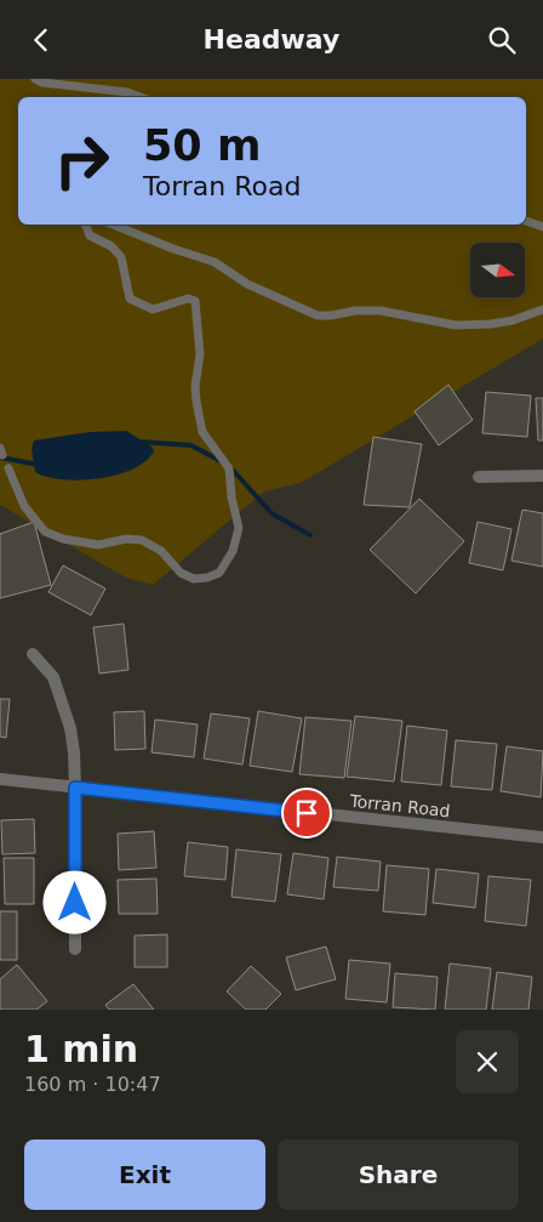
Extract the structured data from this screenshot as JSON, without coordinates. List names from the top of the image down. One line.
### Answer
{"streets":{"street":["Torran Road"]},"north":"right","page":{"header":"Headway","turn":["50 m","Torran Road"],"heading":["1 min","160 m · 10:47"],"buttons":["Exit","Share"]}}
